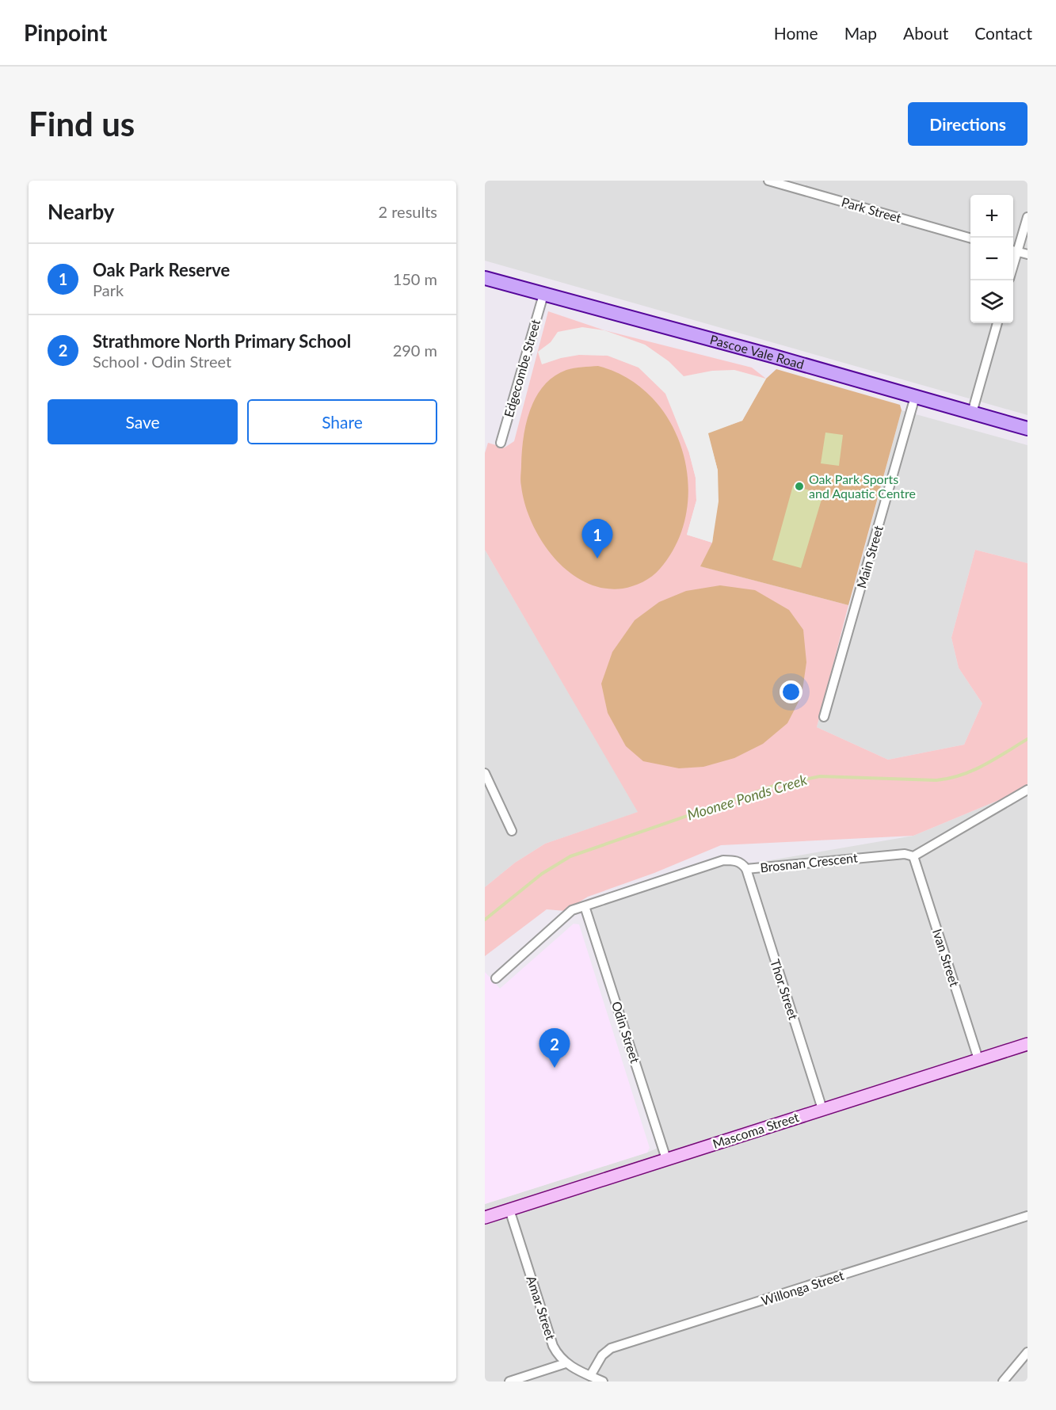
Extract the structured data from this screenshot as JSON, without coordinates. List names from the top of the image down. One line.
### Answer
{"streets":{"main road":["Pascoe Vale Road","Mascoma Street"],"street":["Park Street","Edgecombe Street","Main Street","Brosnan Crescent","Ivan Street","Thor Street","Odin Street","Willonga Street","Amar Street"]},"crossings":[["Pascoe Vale Road","Edgecombe Street"],["Pascoe Vale Road","Main Street"],["Brosnan Crescent","Ivan Street"],["Brosnan Crescent","Thor Street"],["Brosnan Crescent","Odin Street"],["Ivan Street","Mascoma Street"],["Thor Street","Mascoma Street"],["Odin Street","Mascoma Street"],["Mascoma Street","Amar Street"],["Willonga Street","Amar Street"]],"water":["Moonee Ponds Creek"],"places":["Oak Park Sports and Aquatic Centre"],"page":{"header":"Pinpoint","nav":["Home","Map","About","Contact"],"buttons":["Directions",["Save","Share"]],"title":"Find us","heading":["Nearby","2 results"],"map_buttons":["+","−"],"list":[{"mark":"1","name":"Oak Park Reserve","note":"Park","value":"150 m"},{"mark":"2","name":"Strathmore North Primary School","note":"School · Odin Street","value":"290 m"}],"pins":["1","2"]}}
